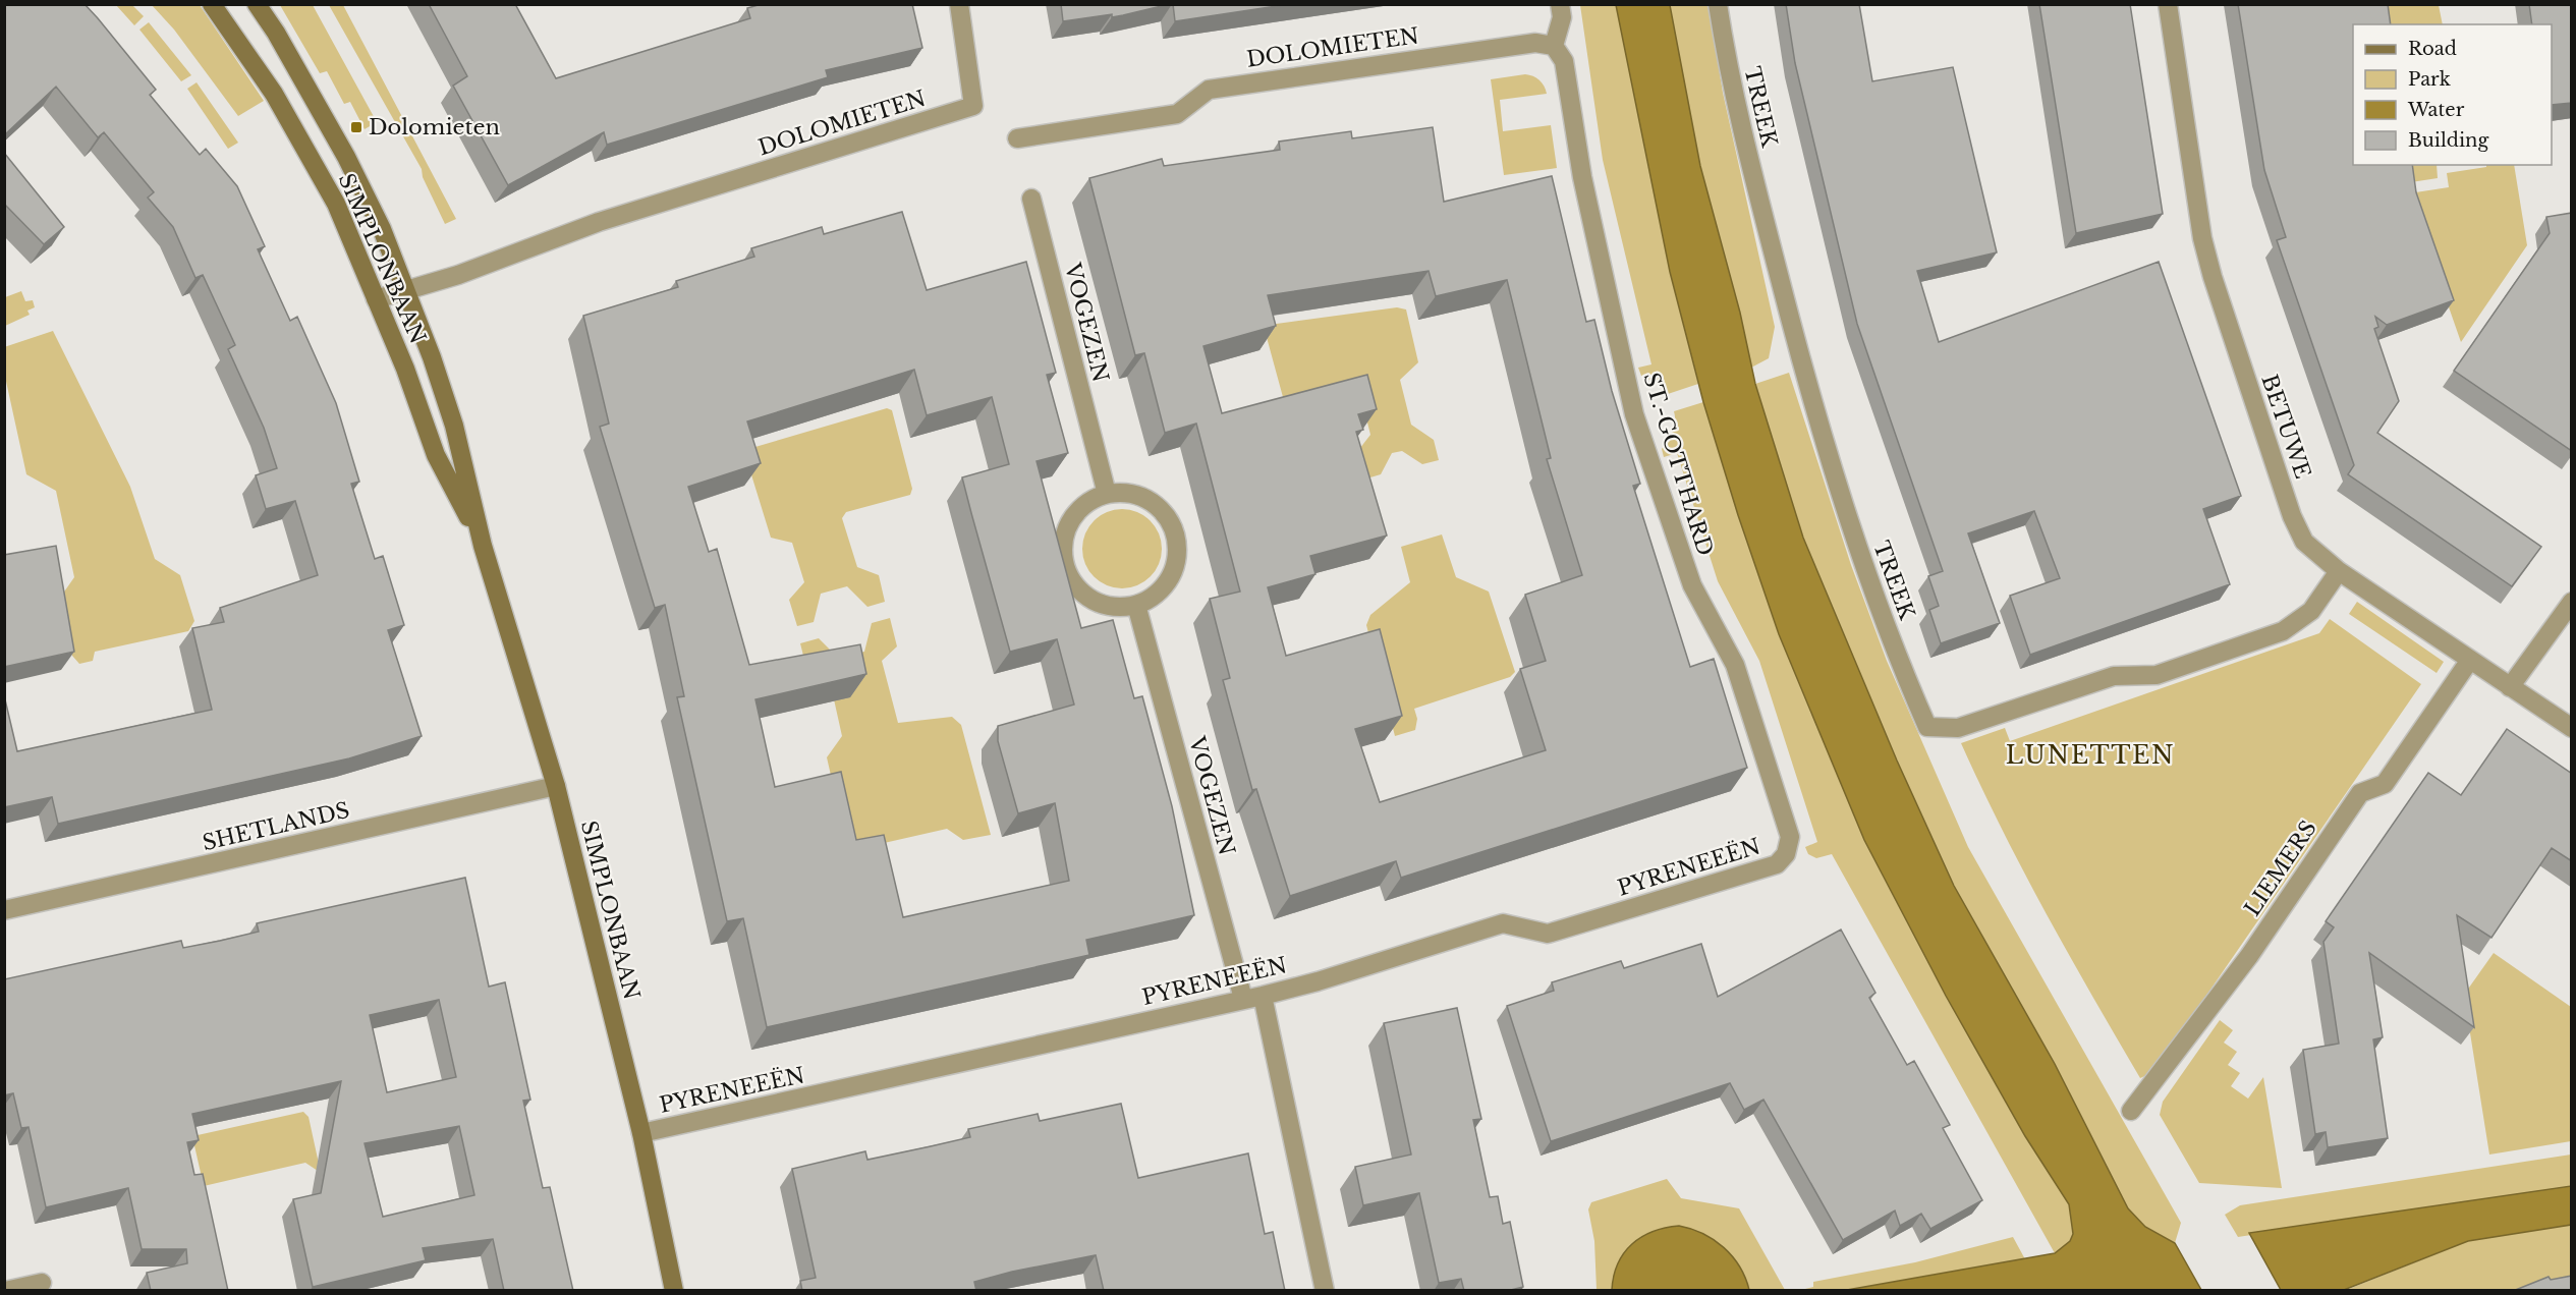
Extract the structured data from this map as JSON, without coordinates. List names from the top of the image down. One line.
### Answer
{"streets":{"street":["DOLOMIETEN","TREEK","SIMPLONBAAN","VOGEZEN","BETUWE","ST.-GOTTHARD","SHETLANDS","PYRENEEËN","LIEMERS"]},"crossings":[["DOLOMIETEN","SIMPLONBAAN"],["DOLOMIETEN","ST.-GOTTHARD"],["TREEK","BETUWE"],["SIMPLONBAAN","SHETLANDS"],["SIMPLONBAAN","PYRENEEËN"],["VOGEZEN","PYRENEEËN"],["BETUWE","LIEMERS"],["ST.-GOTTHARD","PYRENEEËN"]],"districts":["LUNETTEN"],"places":{"transit":["Dolomieten"]},"legend":["Road","Park","Water","Building"]}
